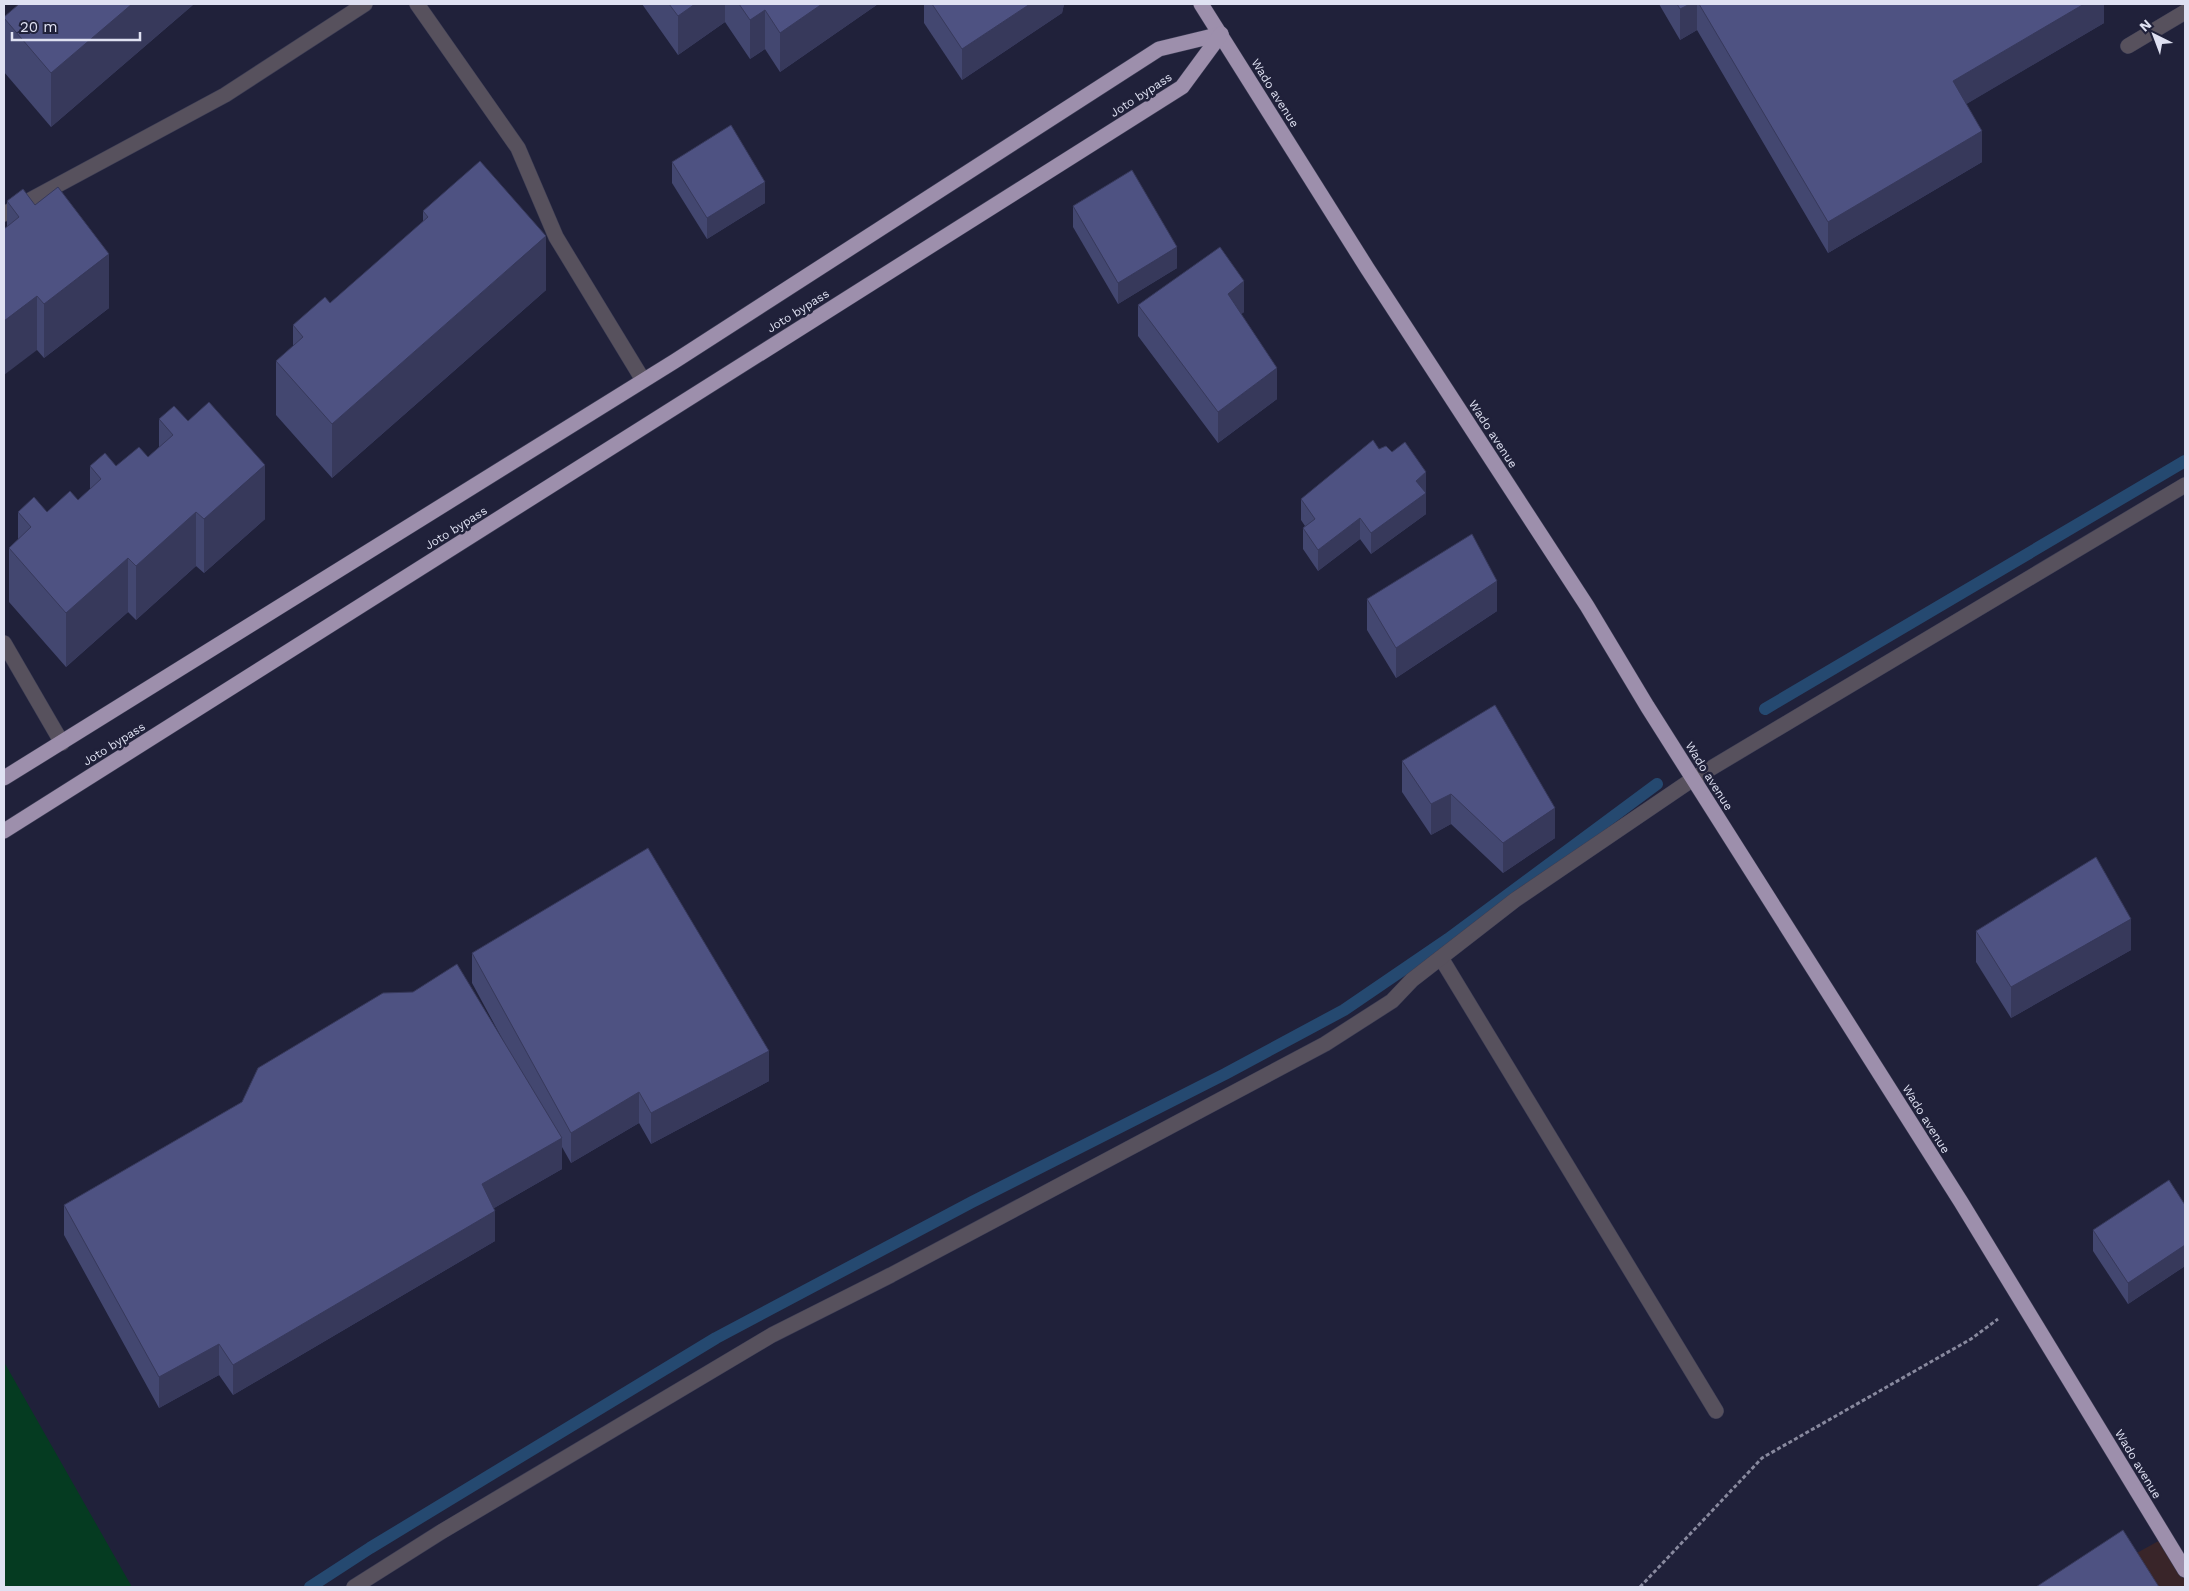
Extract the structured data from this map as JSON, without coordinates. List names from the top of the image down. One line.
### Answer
{"streets":{"highway":["Wado avenue","Joto bypass"]},"crossings":[["Wado avenue","Joto bypass"]],"scale_bar":"20 m","north":"top left"}
